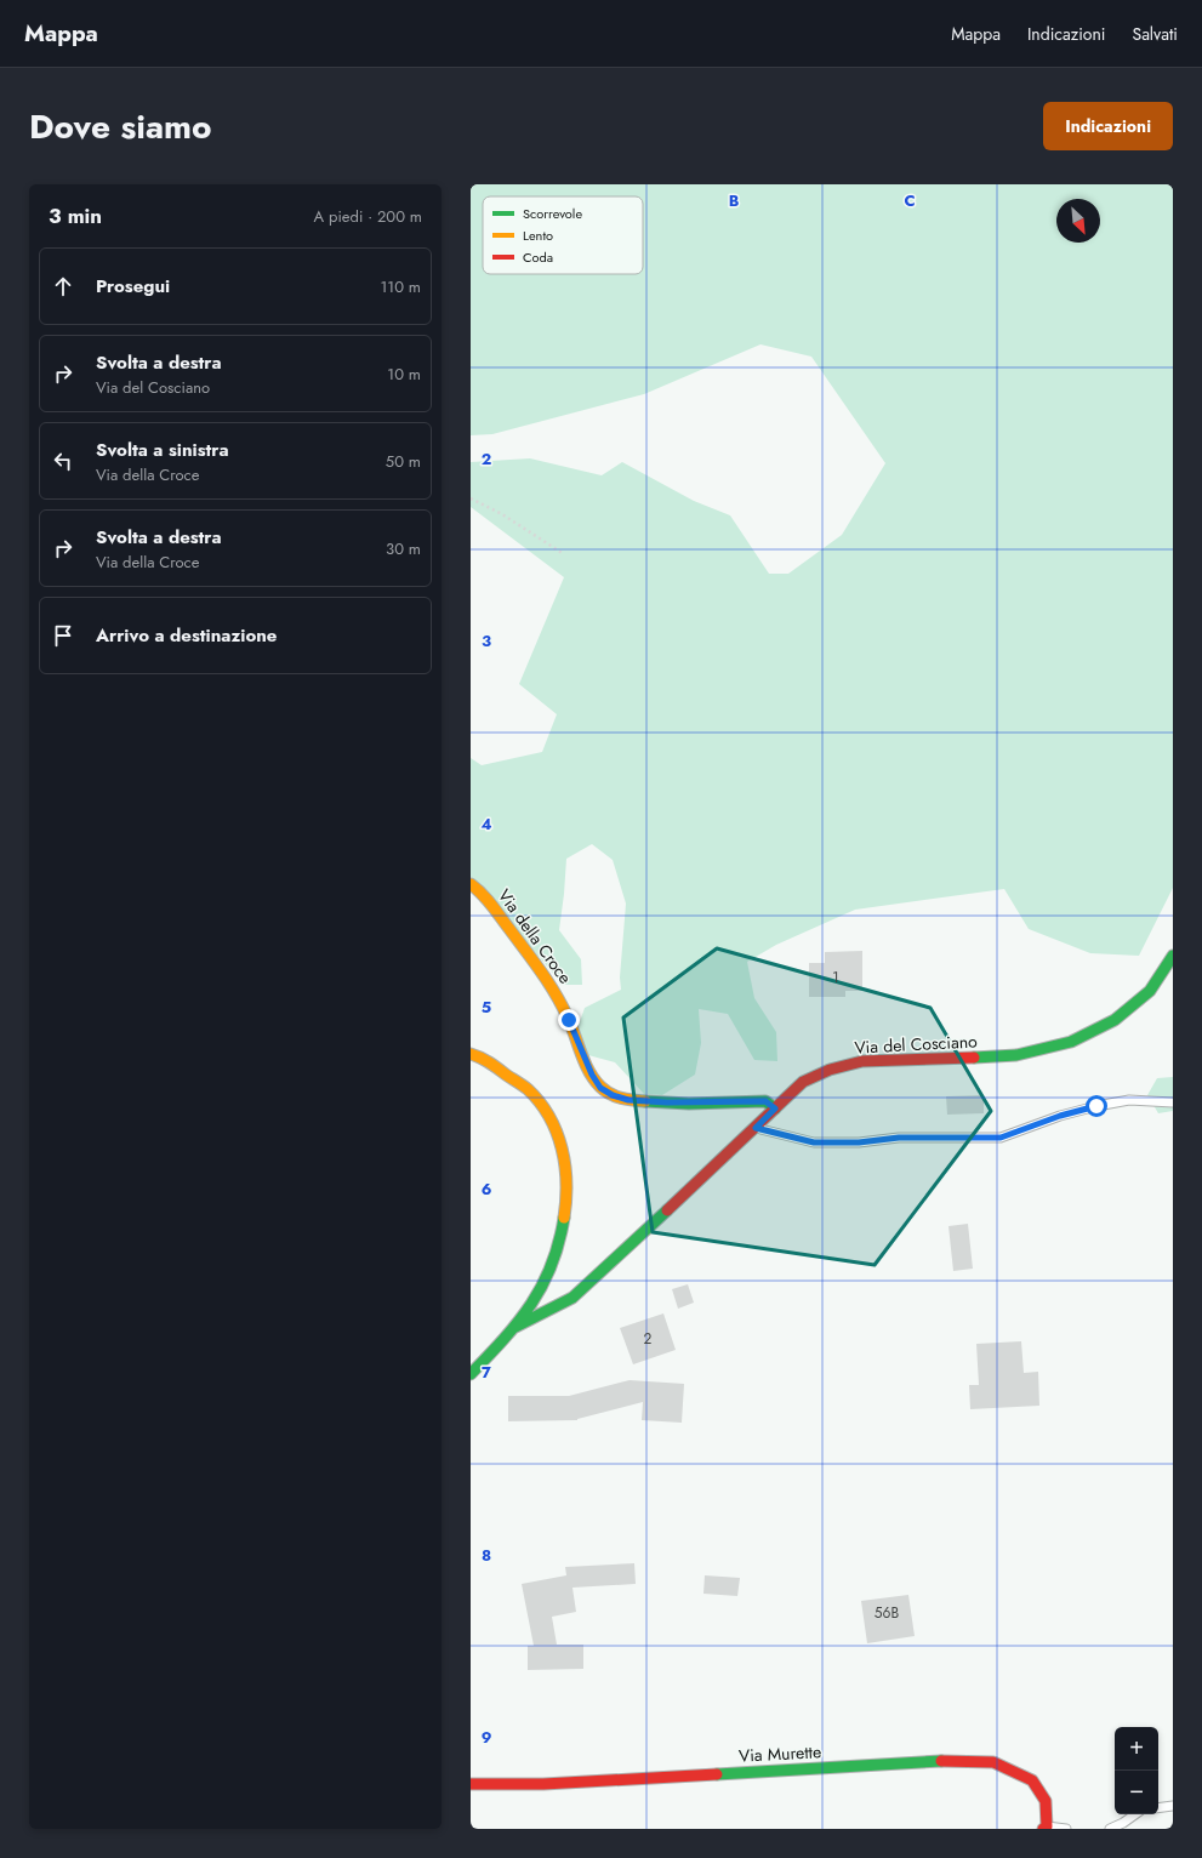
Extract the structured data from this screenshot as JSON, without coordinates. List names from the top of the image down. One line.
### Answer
{"streets":{"street":["Via della Croce","Via del Cosciano","Via Murette"]},"crossings":[["Via della Croce","Via del Cosciano"]],"house_numbers":["1","2","56B"],"legend":["Scorrevole","Lento","Coda"],"north":"bottom right","page":{"header":"Mappa","nav":["Mappa","Indicazioni","Salvati"],"title":"Dove siamo","buttons":"Indicazioni","heading":["3 min","A piedi · 200 m"],"list":[["Prosegui","110 m"],["Svolta a destra","Via del Cosciano","10 m"],["Svolta a sinistra","Via della Croce","50 m"],["Svolta a destra","Via della Croce","30 m"],"Arrivo a destinazione"],"map_buttons":["+","−"]},"grid":{"columns":["B","C"],"rows":["2","3","4","5","6","7","8","9"]}}
